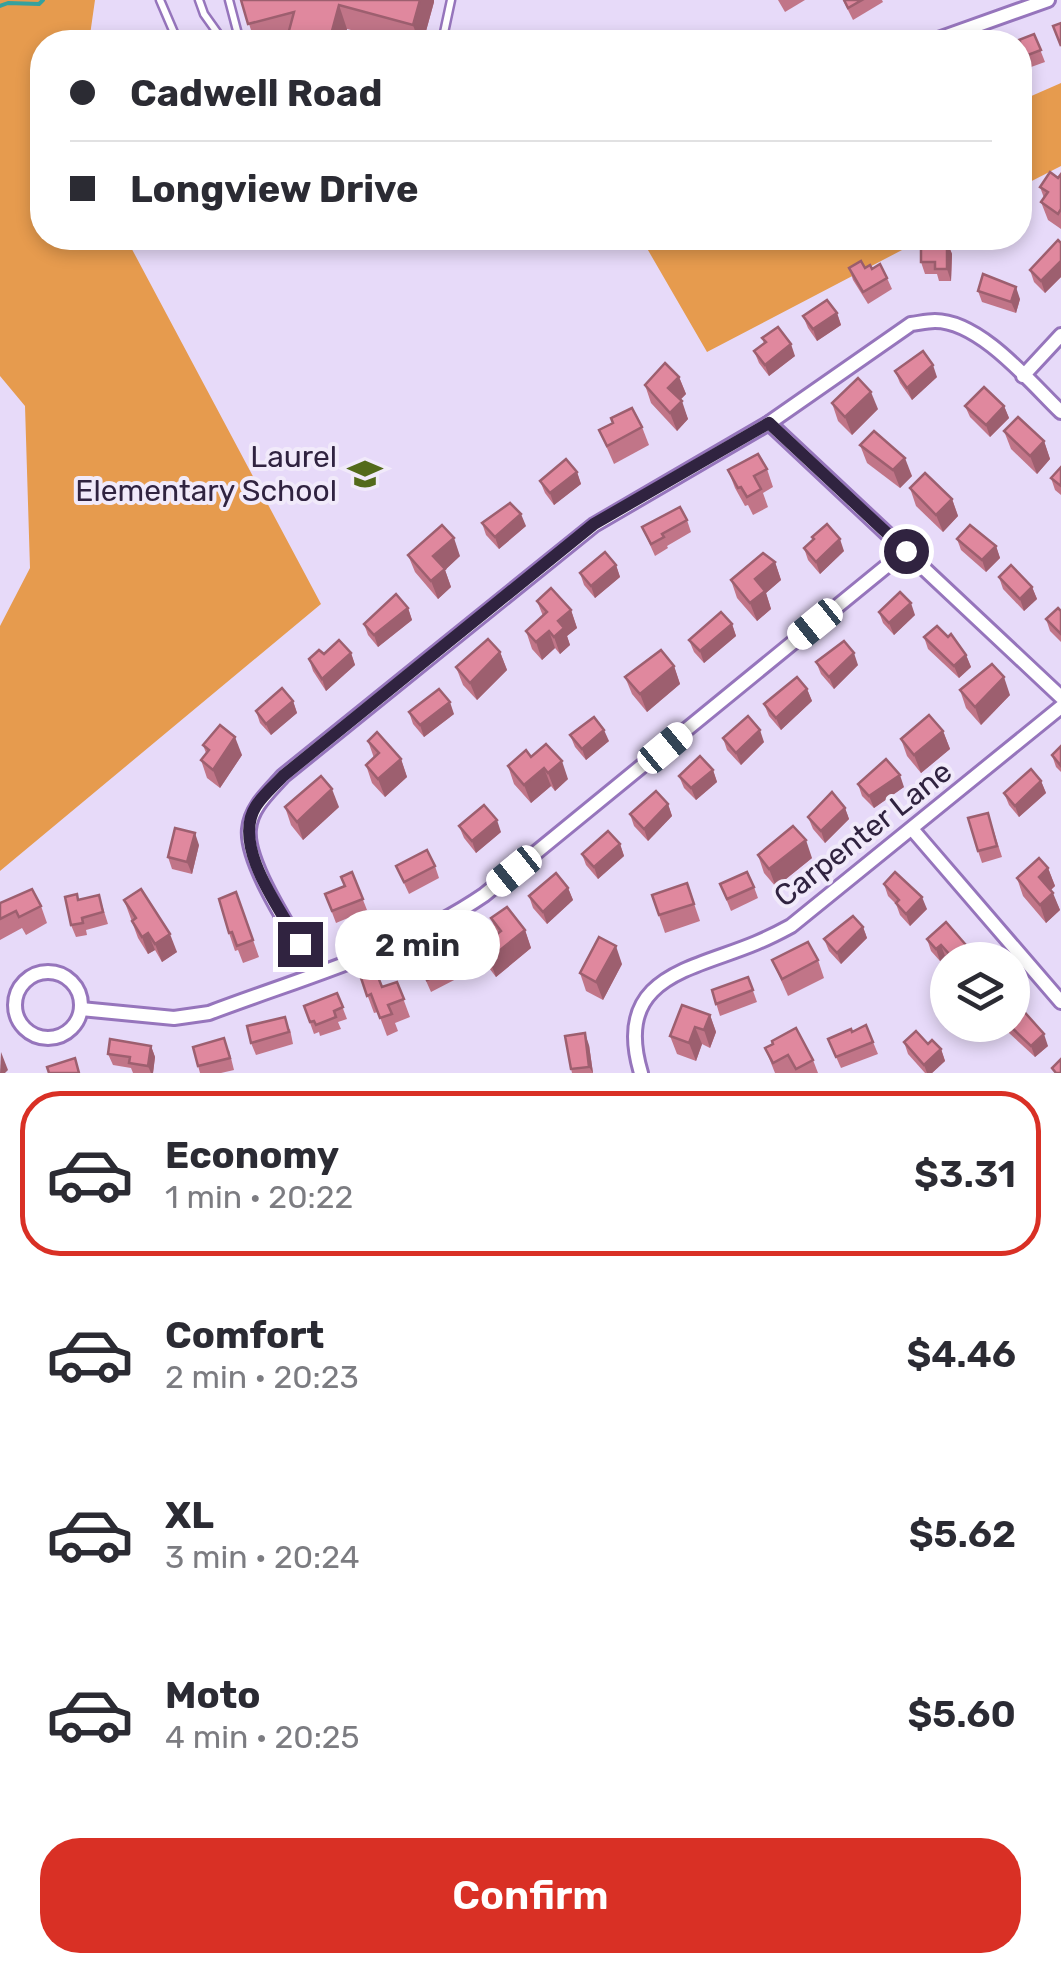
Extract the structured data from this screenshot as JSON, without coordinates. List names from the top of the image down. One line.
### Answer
{"streets":{"street":["Carpenter Lane"]},"places":{"school or university":["Laurel Elementary School"]},"page":{"banner":["Cadwell Road","Longview Drive"],"bubble":"2 min","list":[{"name":"Economy","note":"1 min · 20:22","value":"$3.31"},{"name":"Comfort","note":"2 min · 20:23","value":"$4.46"},{"name":"XL","note":"3 min · 20:24","value":"$5.62"},{"name":"Moto","note":"4 min · 20:25","value":"$5.60"}],"buttons":"Confirm"}}
